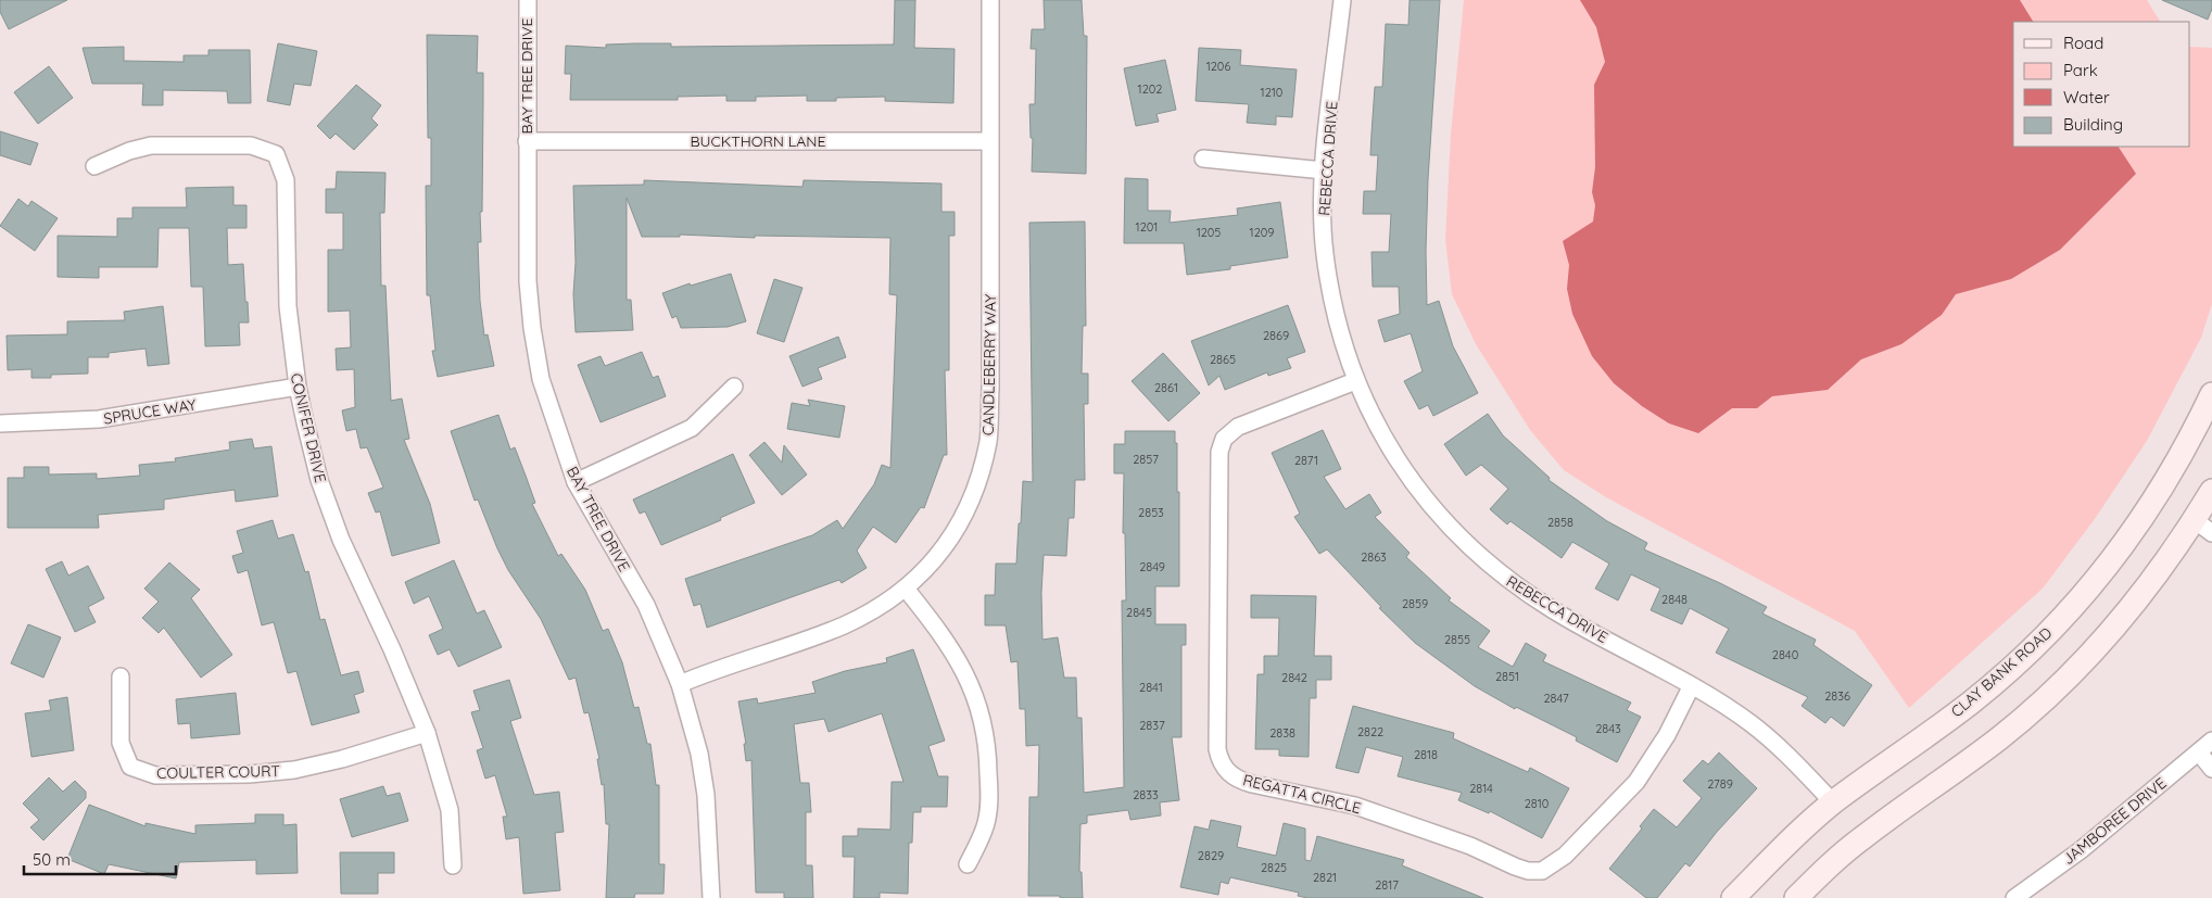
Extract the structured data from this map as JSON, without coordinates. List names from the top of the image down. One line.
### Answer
{"streets":{"street":["BAY TREE DRIVE","BUCKTHORN LANE","REBECCA DRIVE","CANDLEBERRY WAY","SPRUCE WAY","CONIFER DRIVE","CLAY BANK ROAD","COULTER COURT","REGATTA CIRCLE","JAMBOREE DRIVE"]},"crossings":[["BAY TREE DRIVE","BUCKTHORN LANE"],["BAY TREE DRIVE","CANDLEBERRY WAY"],["BUCKTHORN LANE","CANDLEBERRY WAY"],["REBECCA DRIVE","CLAY BANK ROAD"],["REBECCA DRIVE","REGATTA CIRCLE"],["SPRUCE WAY","CONIFER DRIVE"],["CONIFER DRIVE","COULTER COURT"]],"house_numbers":["1206","1202","1210","1201","1205","1209","2869","2865","2861","2857","2871","2853","2858","2863","2849","2848","2859","2845","2855","2840","2851","2842","2841","2836","2847","2837","2843","2822","2838","2818","2789","2814","2833","2810","2829","2825","2821","2817"],"legend":["Road","Park","Water","Building"],"scale_bar":"50 m"}
